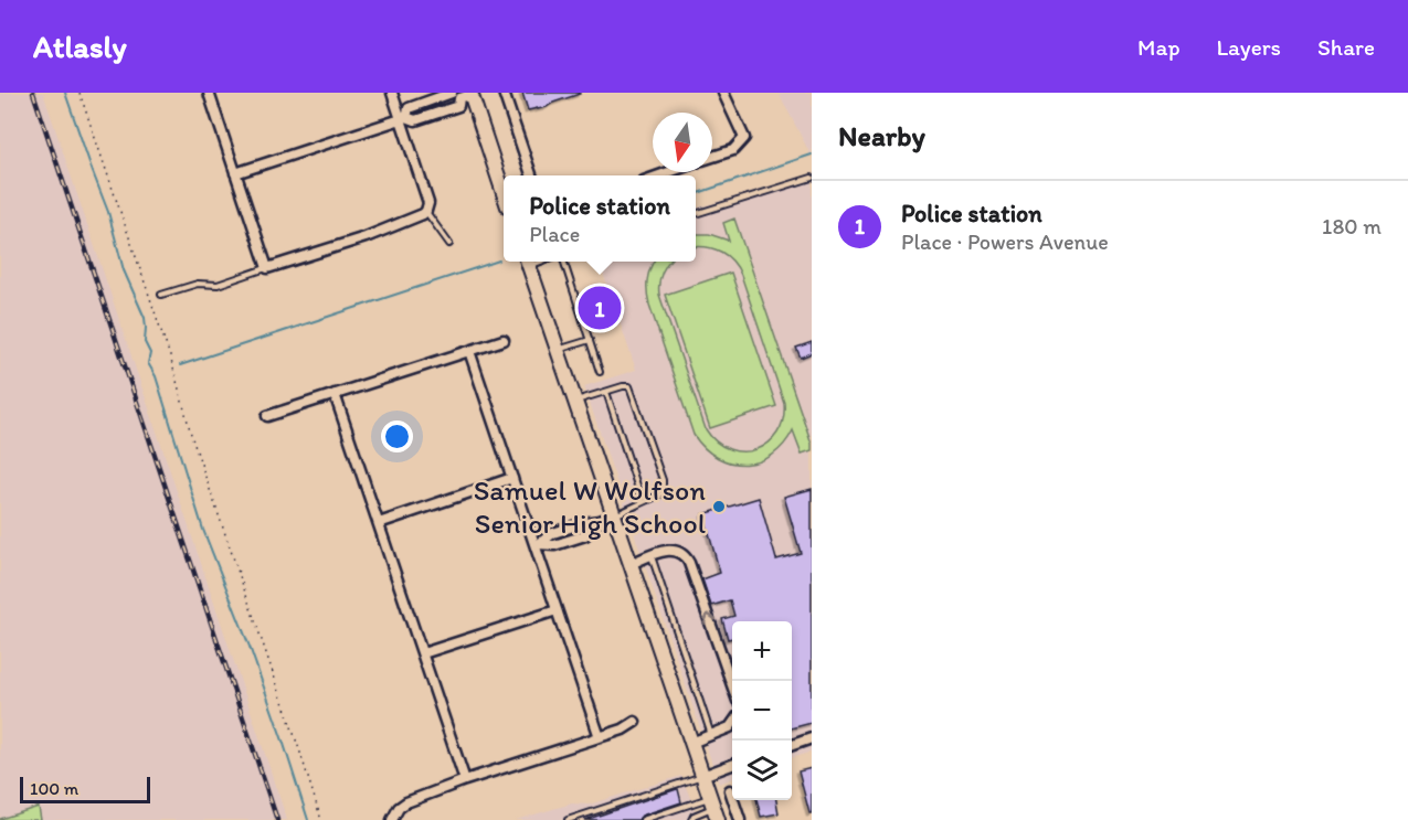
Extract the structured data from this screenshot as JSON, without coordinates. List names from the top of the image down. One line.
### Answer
{"places":["Samuel W Wolfson Senior High School"],"scale_bar":"100 m","north":"bottom","page":{"header":"Atlasly","nav":["Map","Layers","Share"],"heading":"Nearby","popup":["Police station","Place"],"list":[{"mark":"1","name":"Police station","note":"Place · Powers Avenue","value":"180 m"}],"pins":"1","map_buttons":["+","−"],"scale":"100 m"}}
